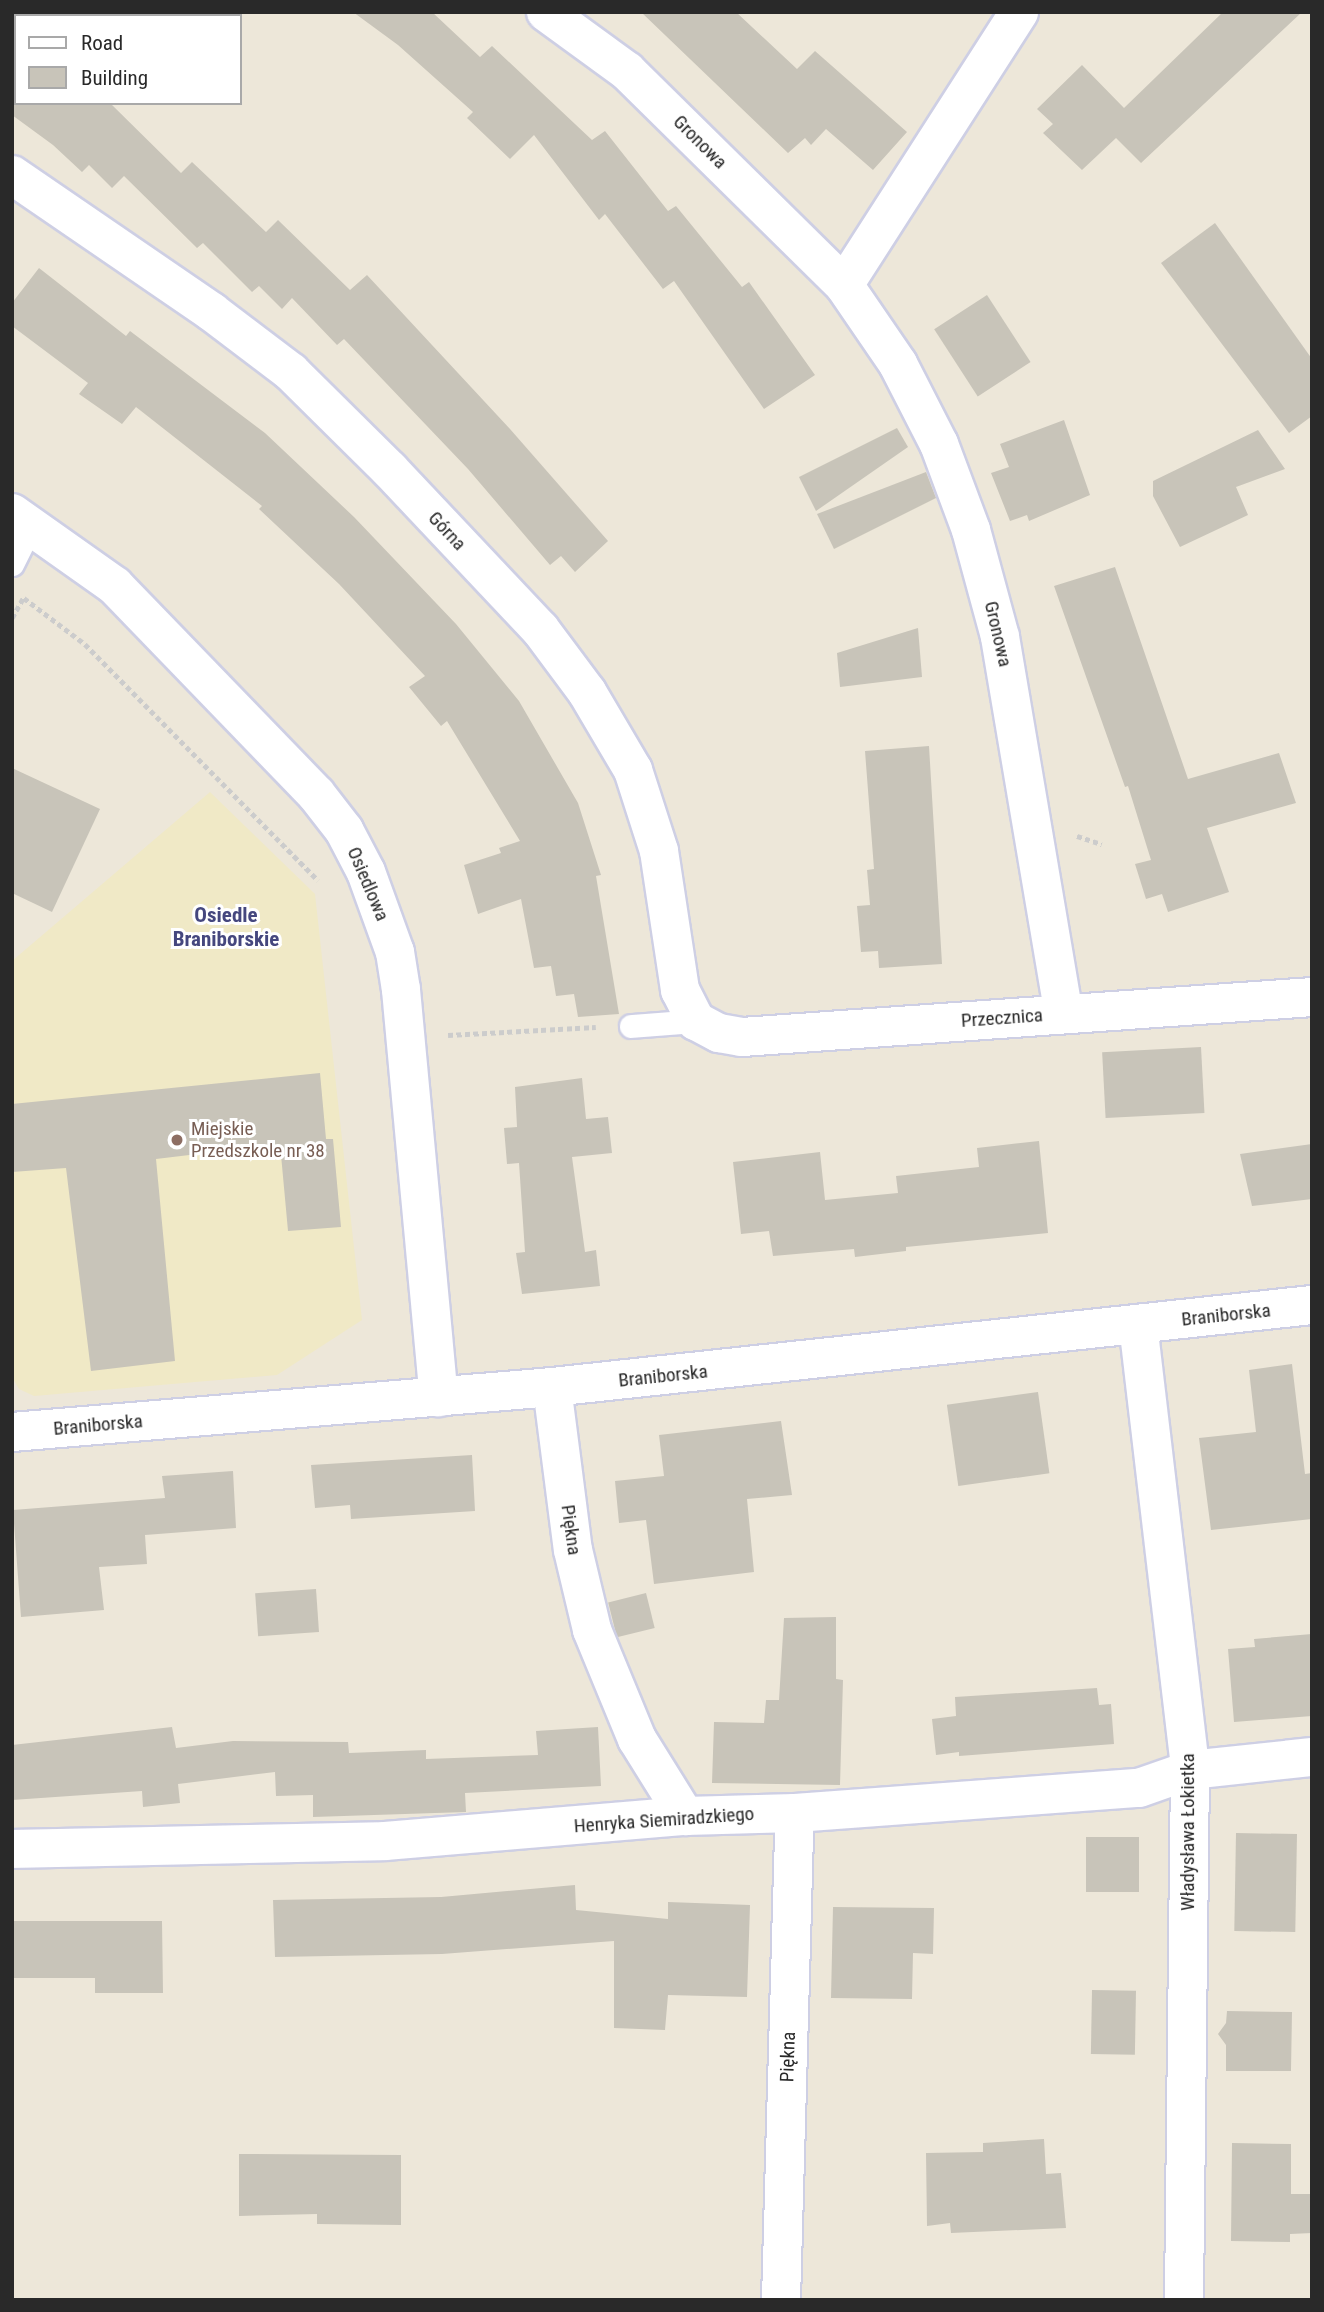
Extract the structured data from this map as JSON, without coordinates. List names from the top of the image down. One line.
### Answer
{"streets":{"street":["Gronowa","Górna","Osiedlowa","Przecznica","Braniborska","Piękna","Henryka Siemiradzkiego","Władysława Łokietka"]},"crossings":[["Gronowa","Przecznica"],["Górna","Przecznica"],["Osiedlowa","Braniborska"],["Braniborska","Piękna"],["Braniborska","Władysława Łokietka"],["Piękna","Henryka Siemiradzkiego"],["Henryka Siemiradzkiego","Władysława Łokietka"]],"districts":["Osiedle Braniborskie"],"places":["Miejskie Przedszkole nr 38"],"legend":["Road","Building"]}
